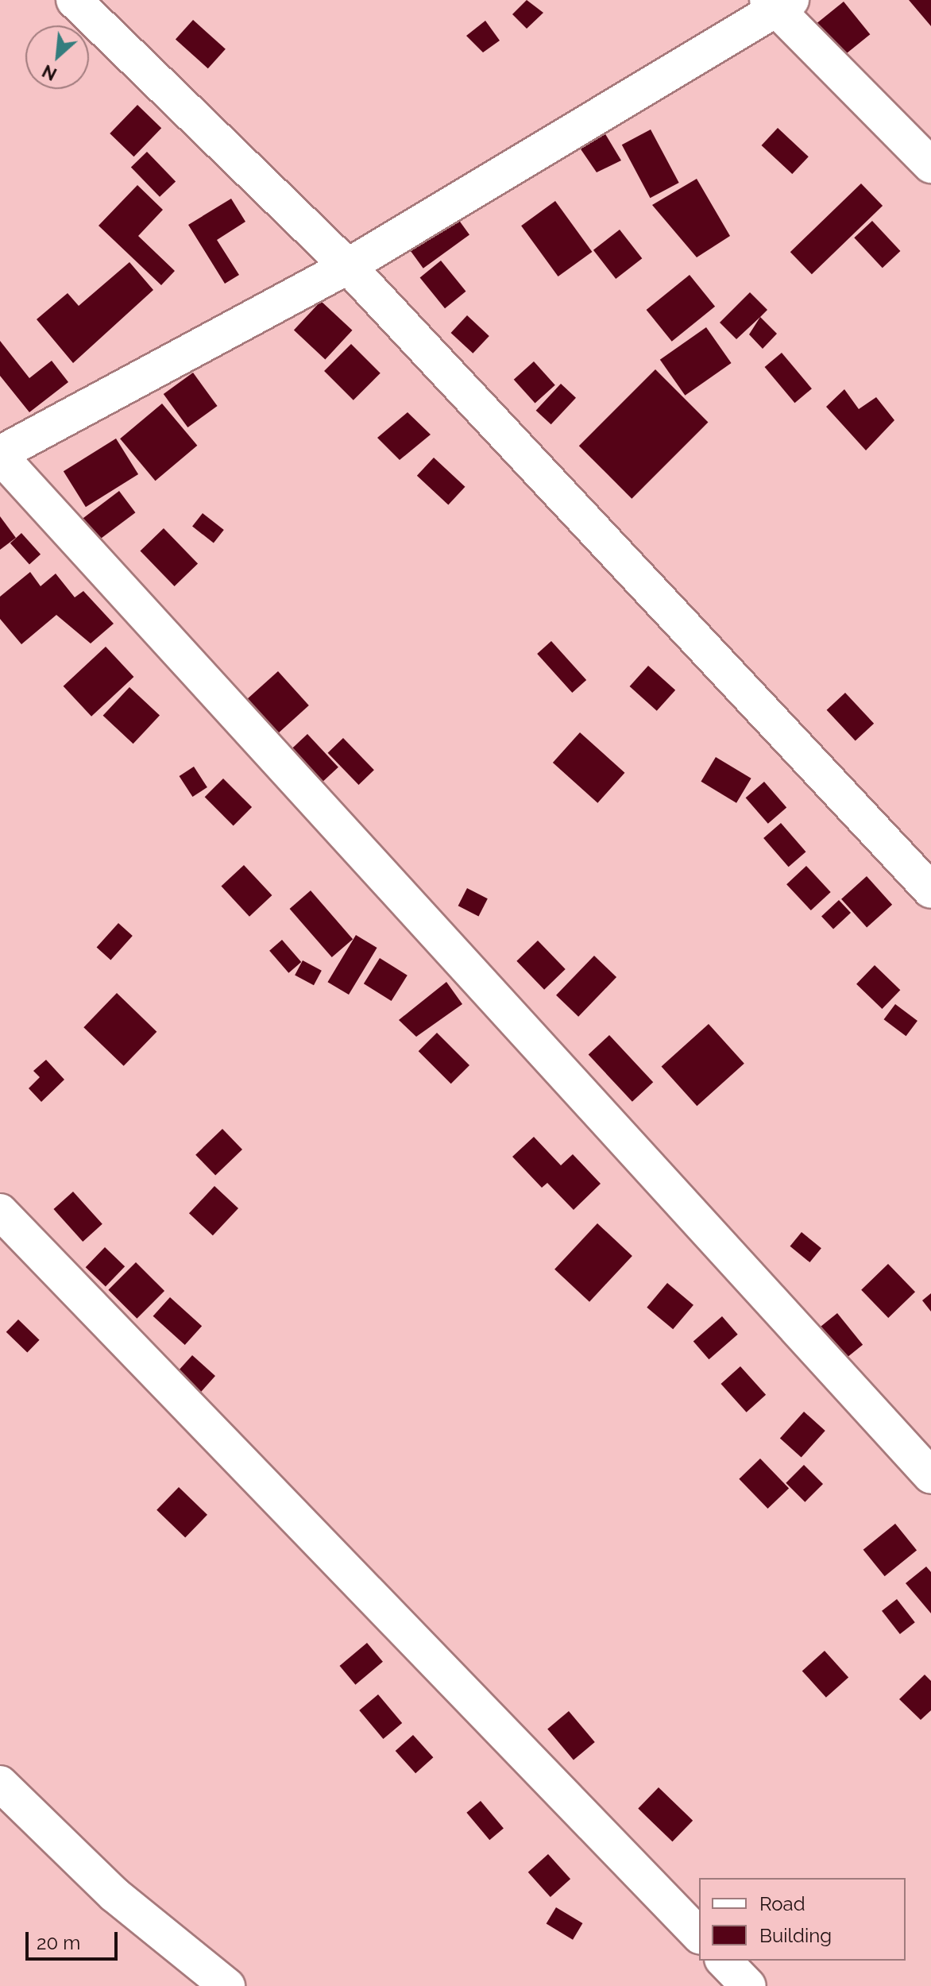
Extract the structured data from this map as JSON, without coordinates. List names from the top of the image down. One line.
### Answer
{"legend":["Road","Building"],"scale_bar":"20 m","north":"bottom left"}
